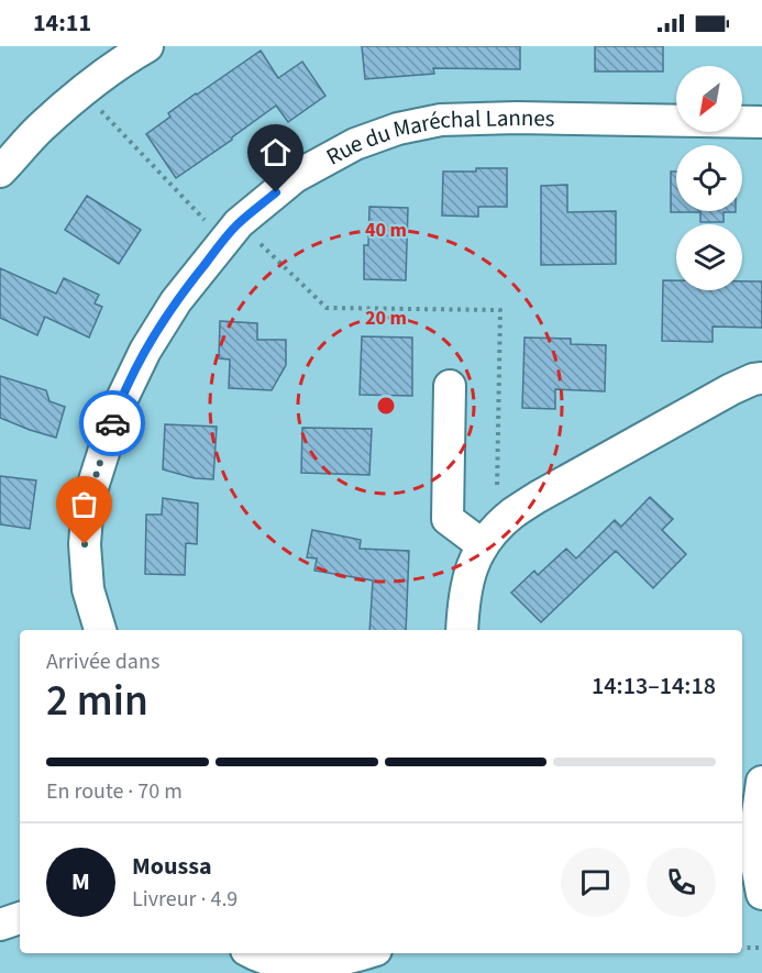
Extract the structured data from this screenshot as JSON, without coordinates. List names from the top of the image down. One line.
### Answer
{"streets":{"street":["Rue du Maréchal Lannes"]},"north":"bottom left","page":{"status":"14:11","heading":["2 min","Arrivée dans","14:13–14:18"],"panel":["Moussa","Livreur · 4.9"],"bar":"En route · 70 m","round":"M"},"rings":["40 m","20 m"]}
